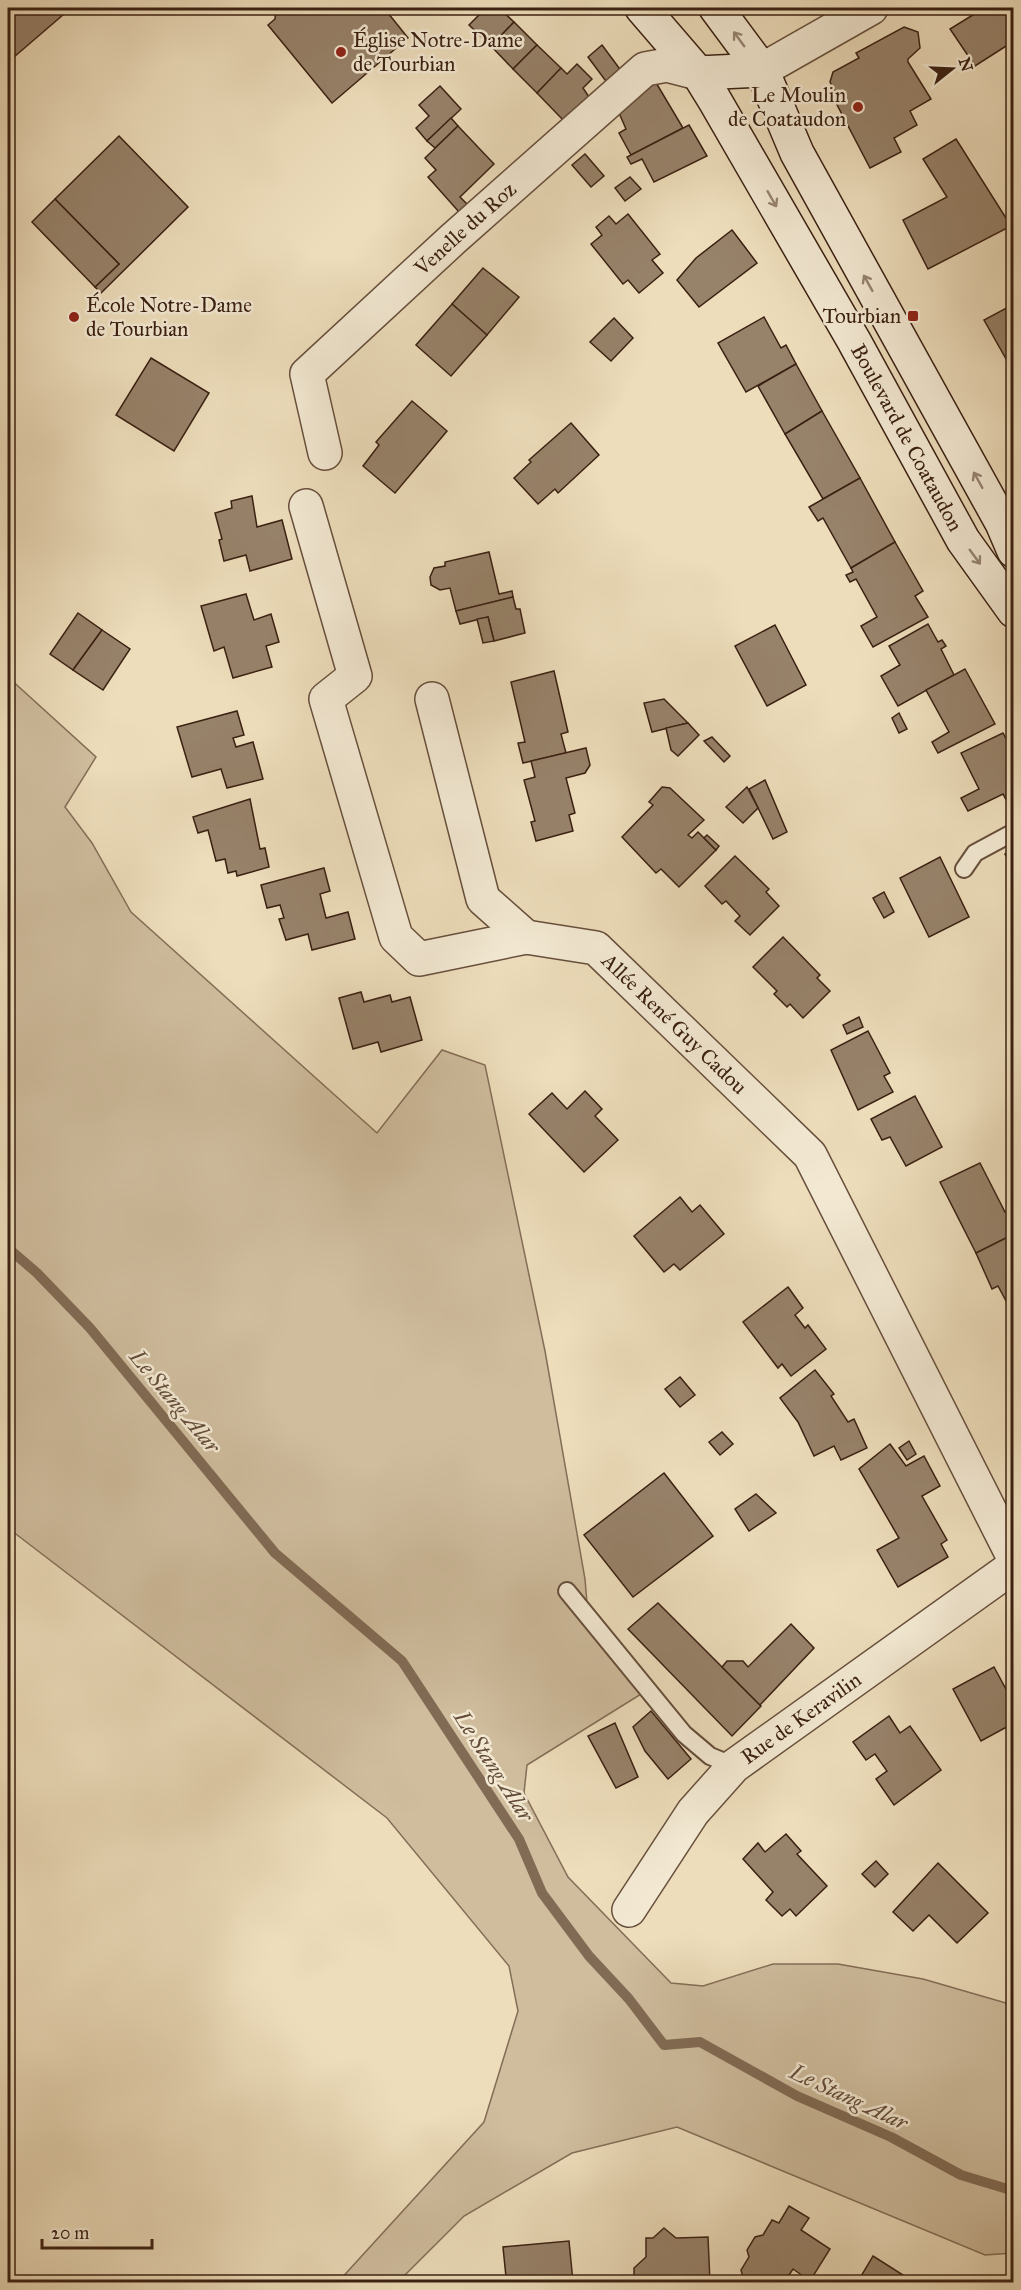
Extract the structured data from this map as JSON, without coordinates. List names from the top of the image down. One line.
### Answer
{"streets":{"street":["Venelle du Roz","Boulevard de Coataudon","Allée René Guy Cadou","Rue de Keravilin"]},"crossings":[["Venelle du Roz","Boulevard de Coataudon"]],"water":["Le Stang Alar"],"places":{"other":["Église Notre-Dame de Tourbian","Le Moulin de Coataudon","École Notre-Dame de Tourbian"],"transit":["Tourbian"]},"scale_bar":"20 m","north":"right"}
